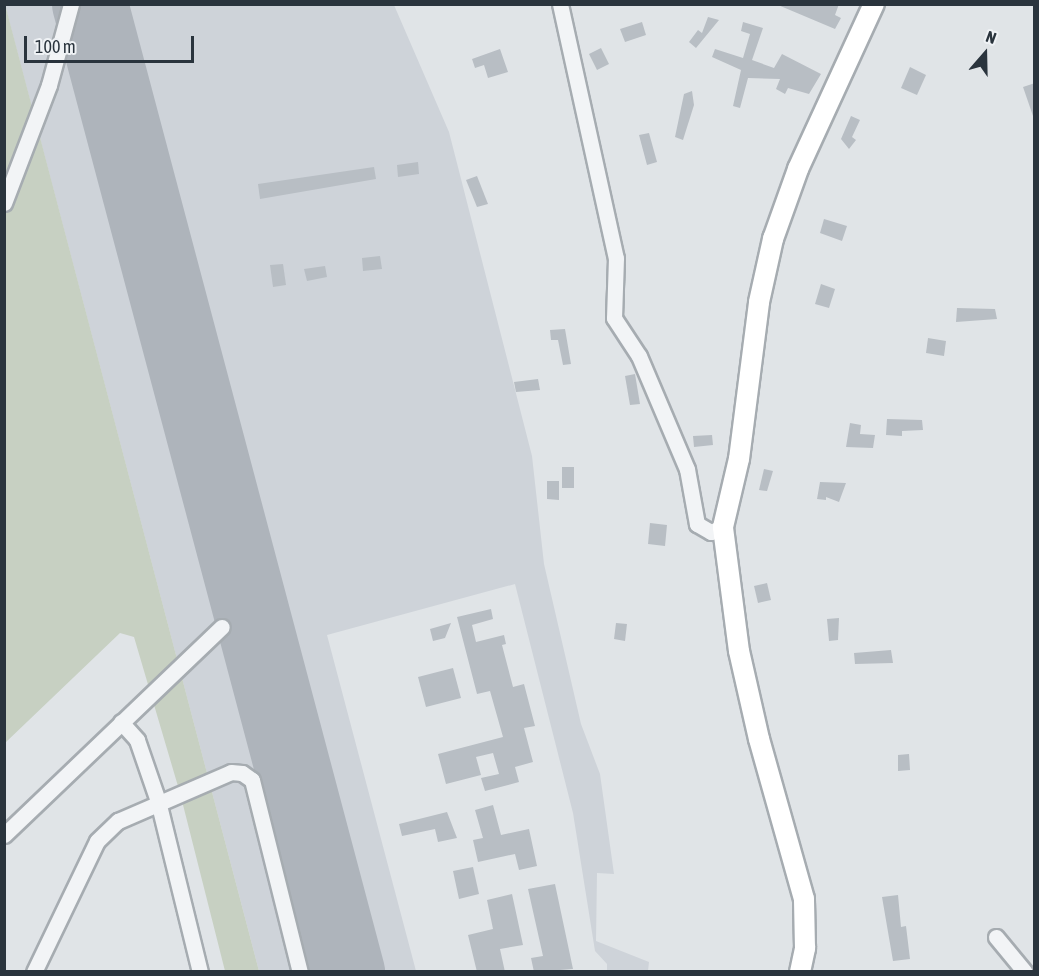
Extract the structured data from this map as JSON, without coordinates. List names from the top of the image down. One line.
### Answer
{"scale_bar":"100 m","north":"top"}
